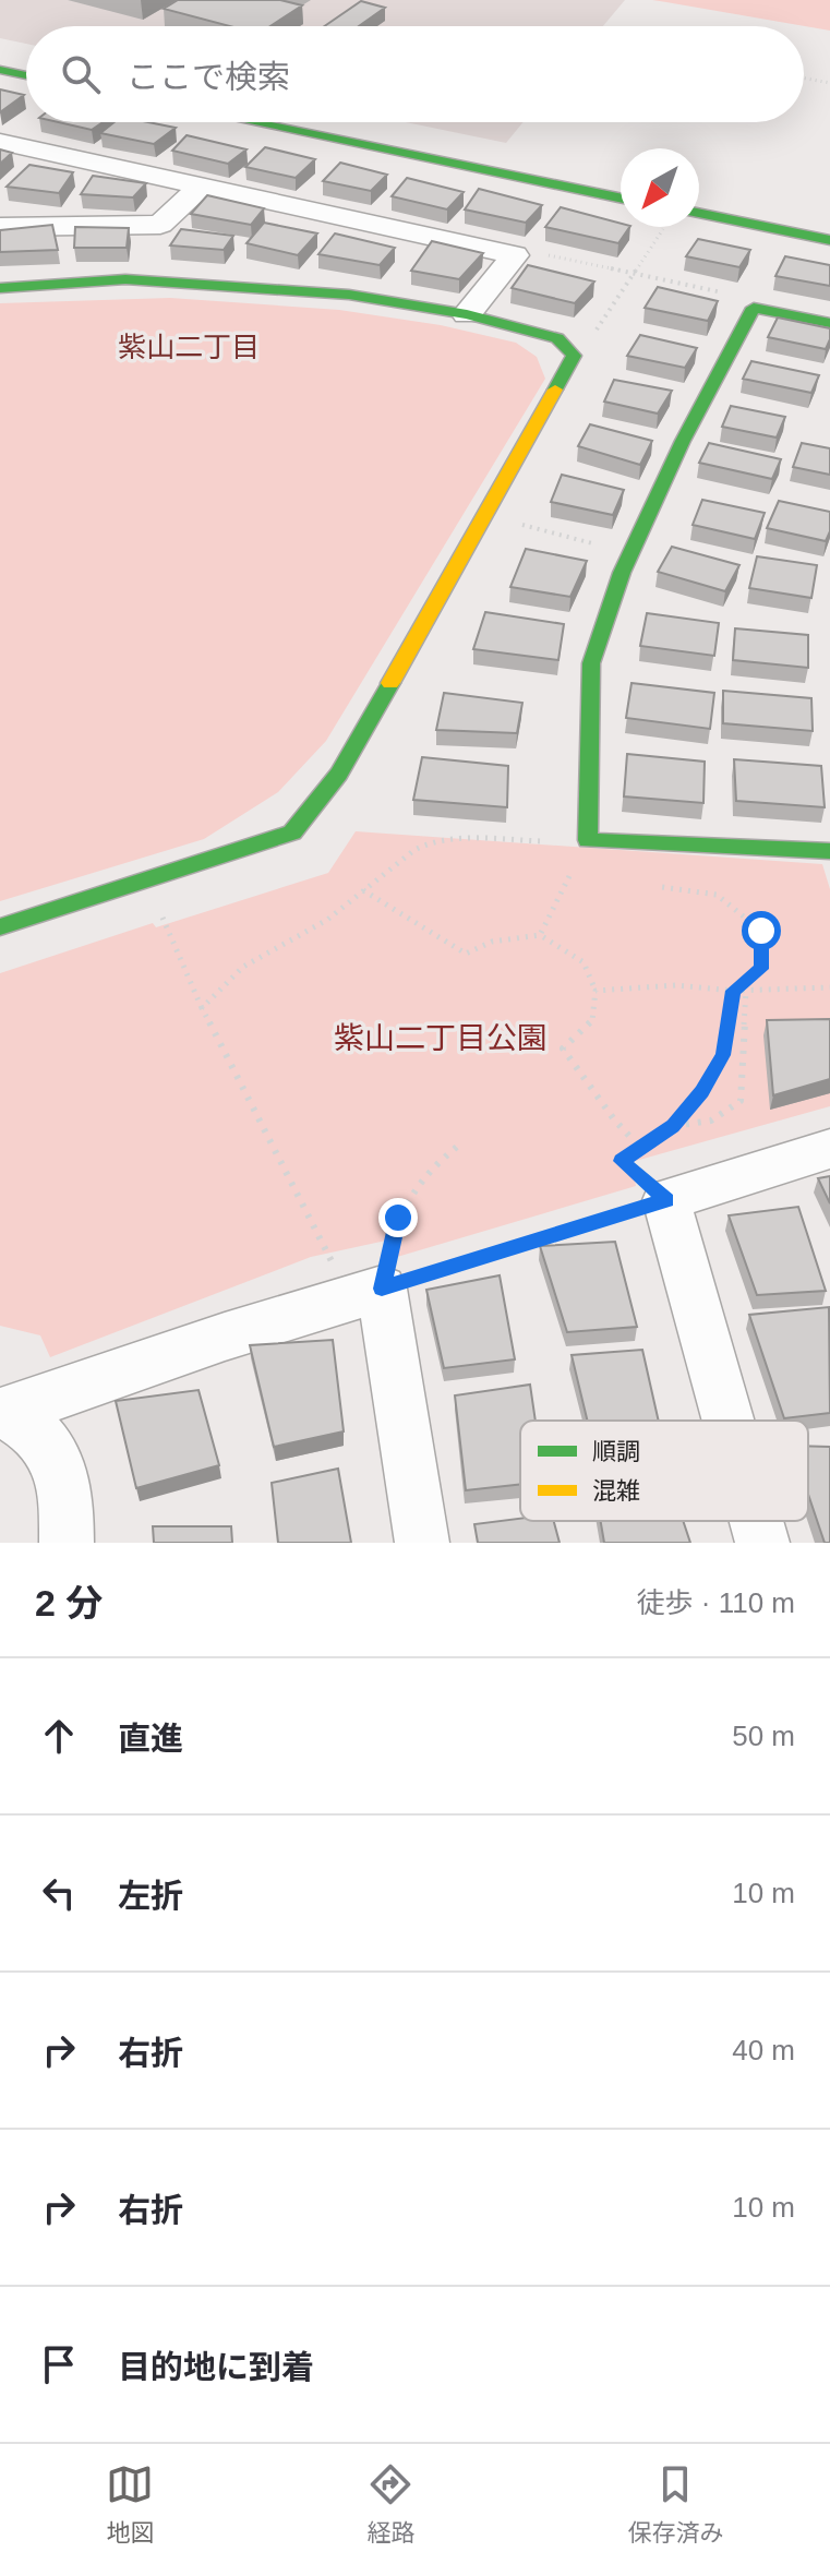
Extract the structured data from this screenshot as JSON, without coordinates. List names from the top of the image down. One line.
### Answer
{"districts":["紫山二丁目"],"parks":["紫山二丁目公園"],"legend":["順調","混雑"],"north":"bottom left","page":{"search":"ここで検索","heading":["2 分","徒歩 · 110 m"],"list":[["直進","50 m"],["左折","10 m"],["右折","40 m"],["右折","10 m"],"目的地に到着"],"nav":["地図","経路","保存済み"]}}
